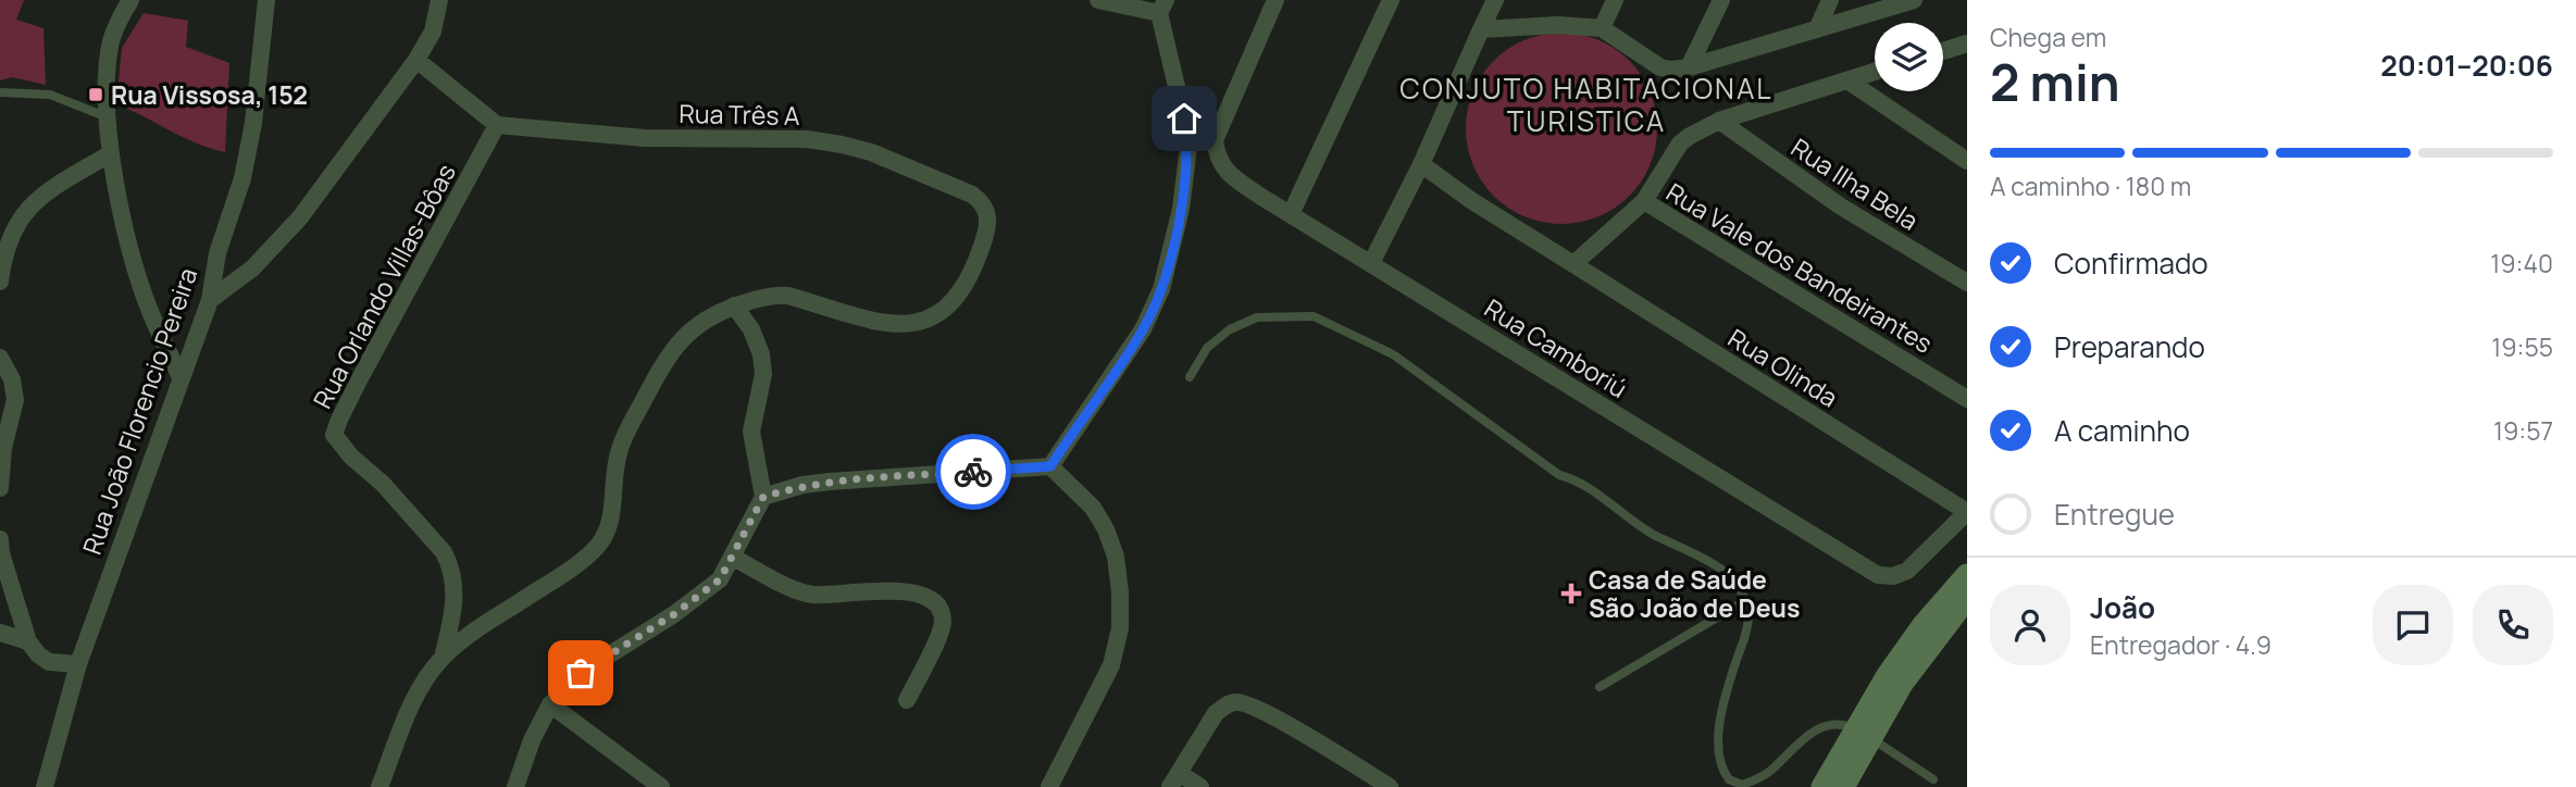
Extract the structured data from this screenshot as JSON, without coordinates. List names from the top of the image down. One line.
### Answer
{"streets":{"street":["Rua Três A","Rua Ilha Bela","Rua Vale dos Bandeirantes","Rua Orlando Villas-Bôas","Rua Camboriú","Rua Olinda","Rua João Florencio Pereira"]},"crossings":[["Rua Três A","Rua Orlando Villas-Bôas"],["Rua Camboriú","Rua Olinda"]],"districts":["CONJUTO HABITACIONAL TURISTICA"],"places":{"transit":["Rua Vissosa, 152"],"health":["Casa de Saúde São João de Deus"]},"page":{"heading":["2 min","Chega em","20:01–20:06"],"panel":["João","Entregador · 4.9"],"bar":"A caminho · 180 m","list":[["Confirmado","19:40"],["Preparando","19:55"],["A caminho","19:57"],"Entregue"]}}
